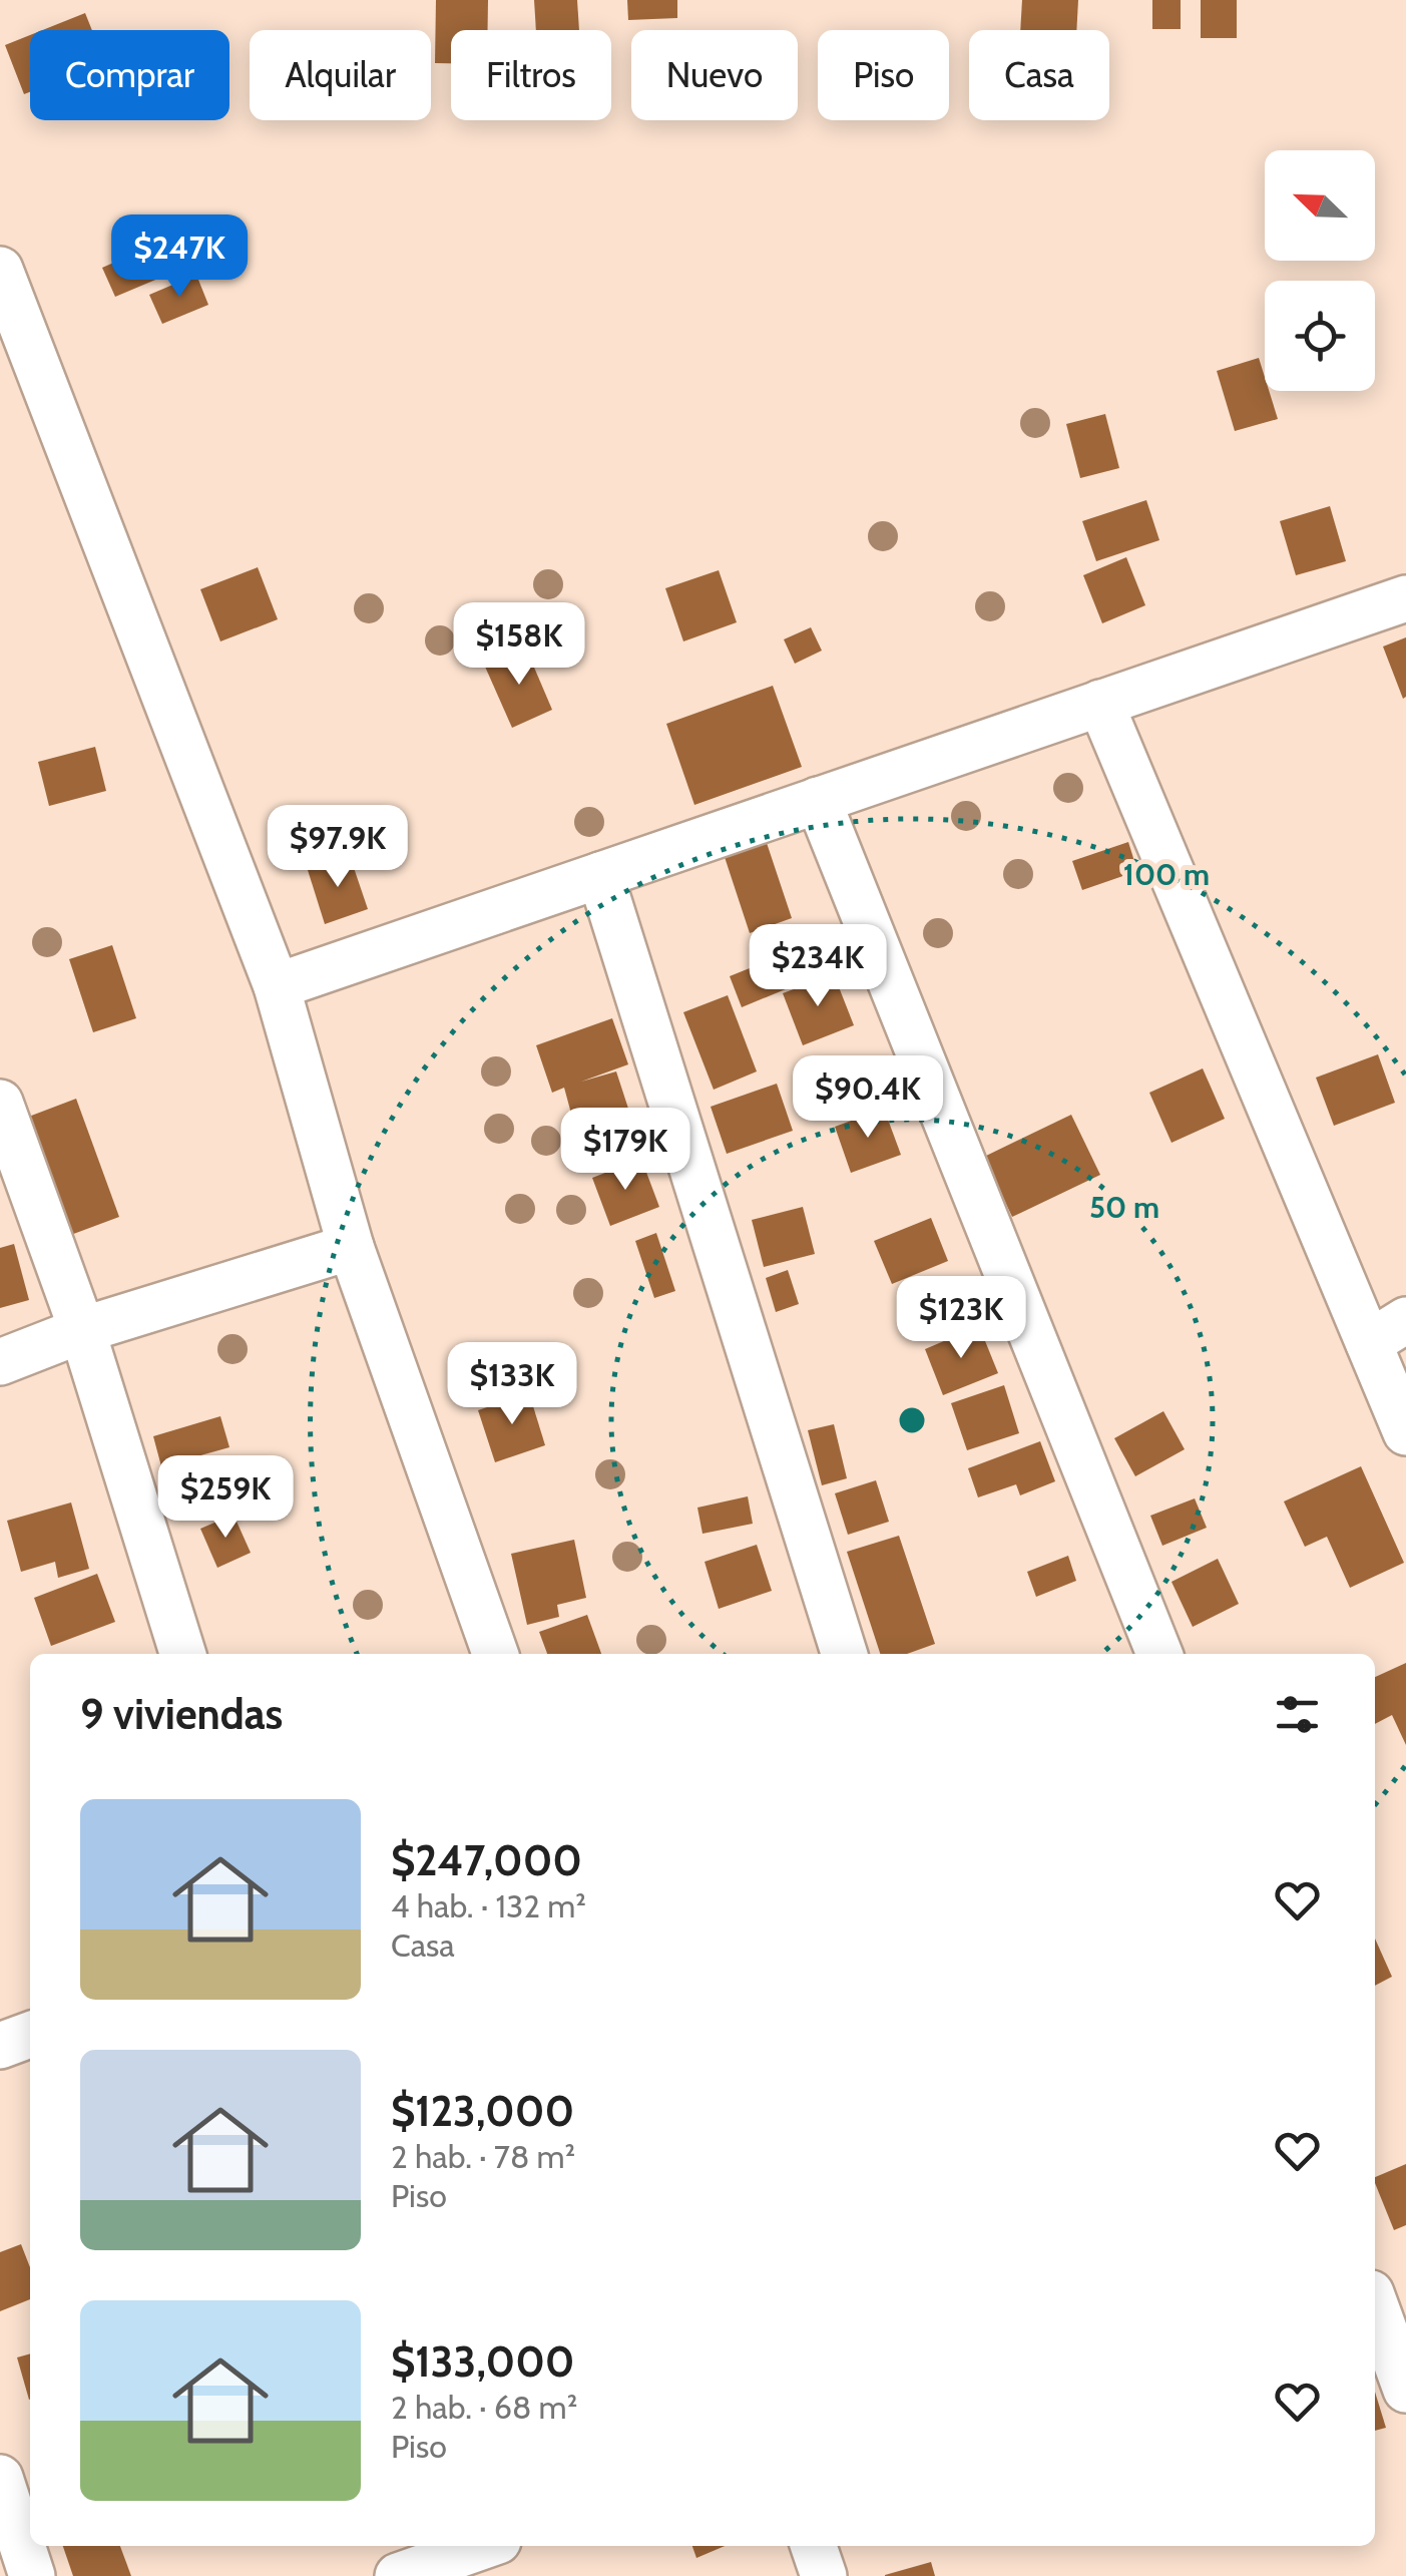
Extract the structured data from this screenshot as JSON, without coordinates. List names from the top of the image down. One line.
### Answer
{"north":"top left","page":{"chip":["Comprar","Alquilar","Filtros","Nuevo","Piso","Casa"],"price":["$247K","$158K","$97.9K","$234K","$90.4K","$179K","$123K","$133K","$259K"],"heading":"9 viviendas","list":[{"name":"$247,000","note":"4 hab. · 132 m² · Casa"},{"name":"$123,000","note":"2 hab. · 78 m² · Piso"},{"name":"$133,000","note":"2 hab. · 68 m² · Piso"}]},"rings":["100 m","50 m"]}
